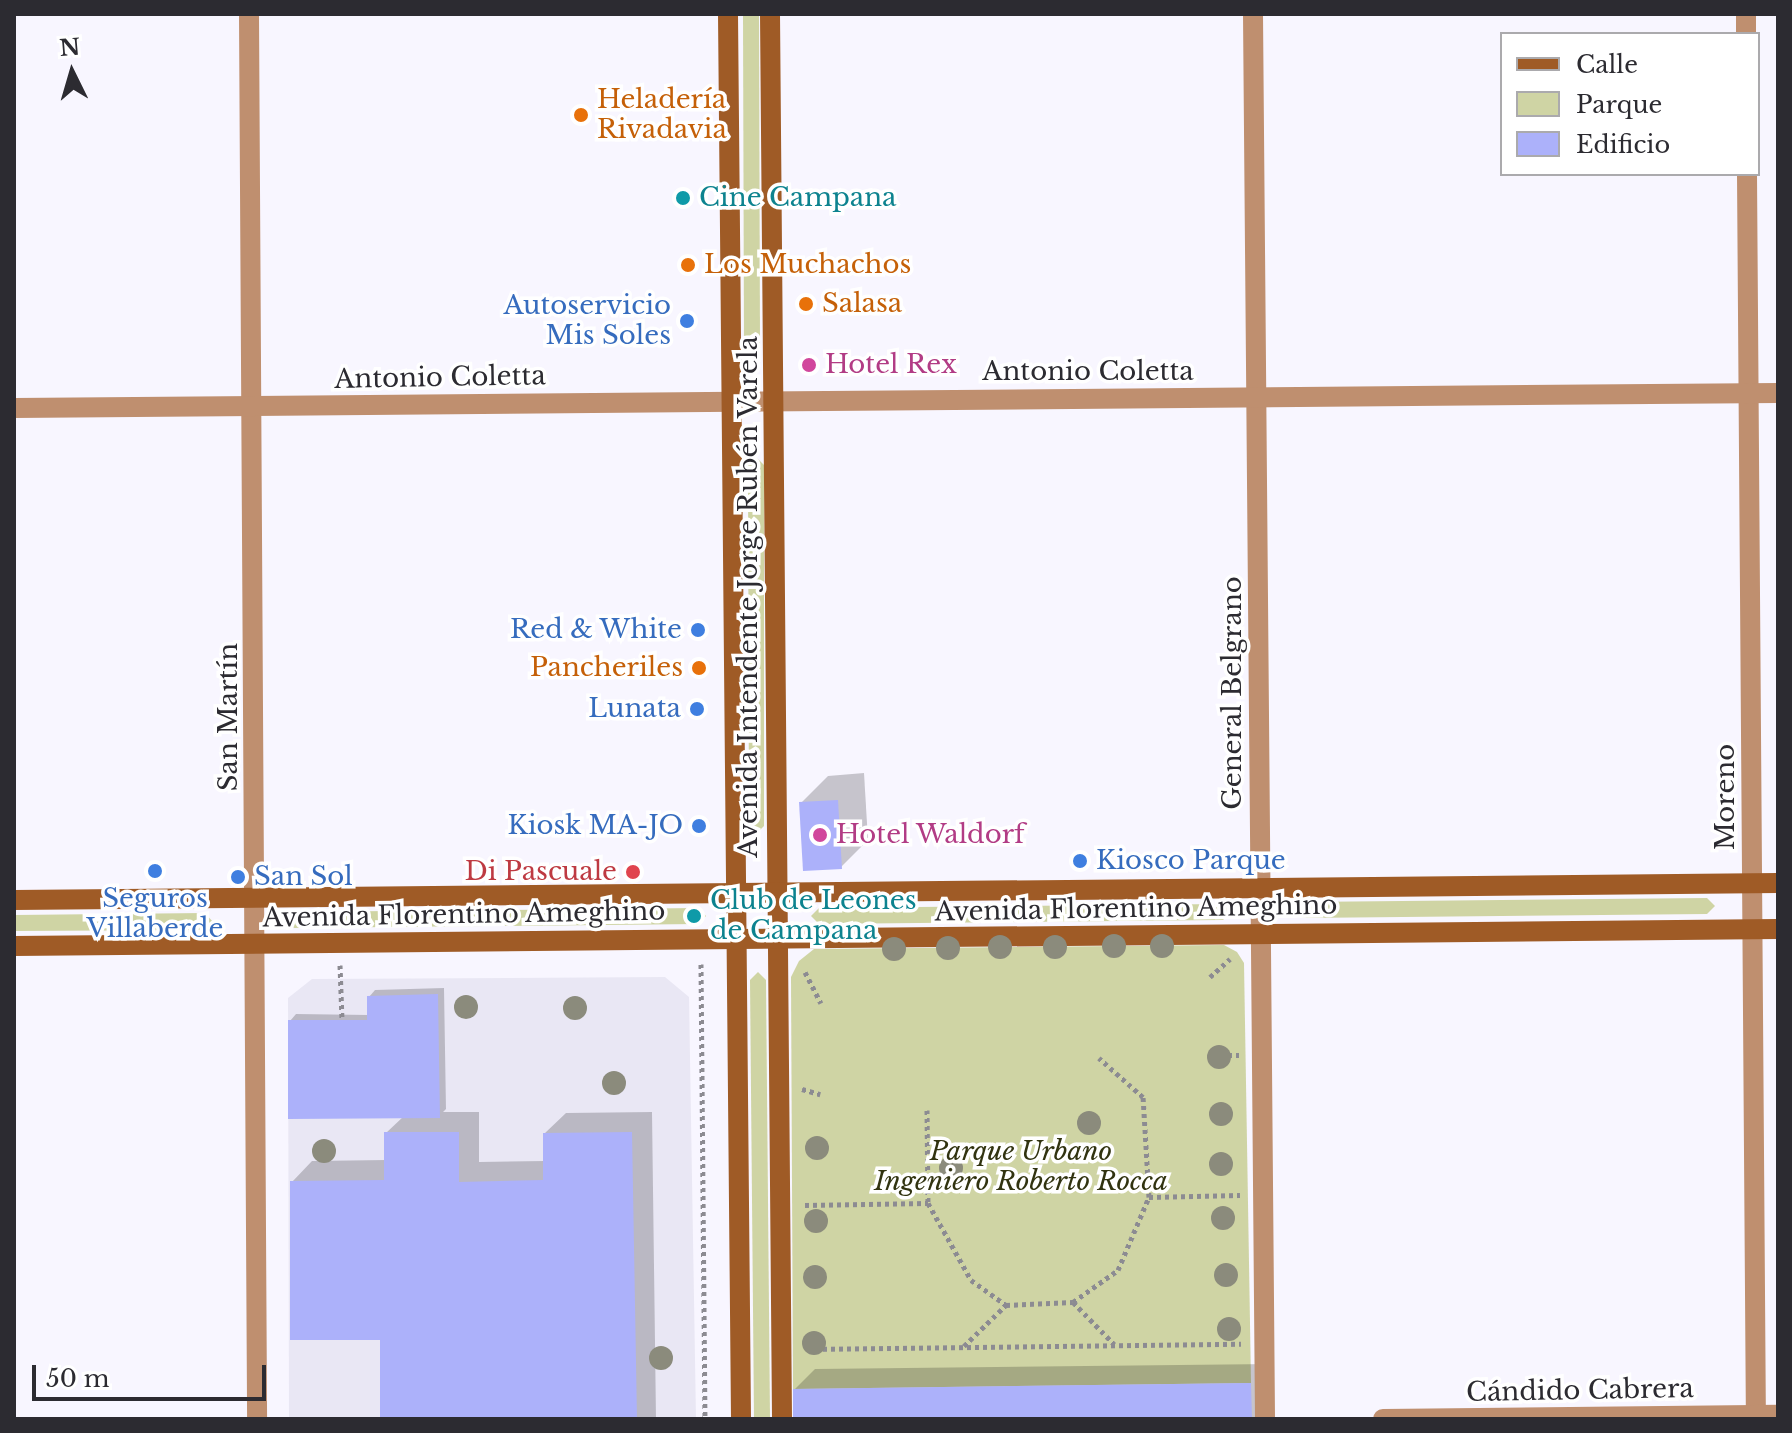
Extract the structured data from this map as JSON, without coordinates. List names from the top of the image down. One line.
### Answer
{"streets":{"main road":["Avenida Intendente Jorge Rubén Varela","Avenida Florentino Ameghino"],"street":["Antonio Coletta","General Belgrano","San Martín","Moreno","Cándido Cabrera"]},"crossings":[["Antonio Coletta","Avenida Intendente Jorge Rubén Varela"],["Antonio Coletta","General Belgrano"],["Antonio Coletta","San Martín"],["Antonio Coletta","Moreno"],["Avenida Intendente Jorge Rubén Varela","Avenida Florentino Ameghino"],["General Belgrano","Avenida Florentino Ameghino"],["San Martín","Avenida Florentino Ameghino"],["Moreno","Avenida Florentino Ameghino"],["Moreno","Cándido Cabrera"]],"parks":["Parque Urbano Ingeniero Roberto Rocca"],"places":["Heladería Rivadavia","Cine Campana","Los Muchachos","Salasa","Autoservicio Mis Soles","Hotel Rex","Red & White","Pancheriles","Lunata","Kiosk MA-JO","Hotel Waldorf","Kiosco Parque","Seguros Villaberde","Di Pascuale","San Sol","Club de Leones de Campana"],"legend":["Calle","Parque","Edificio"],"scale_bar":"50 m","north":"top"}
